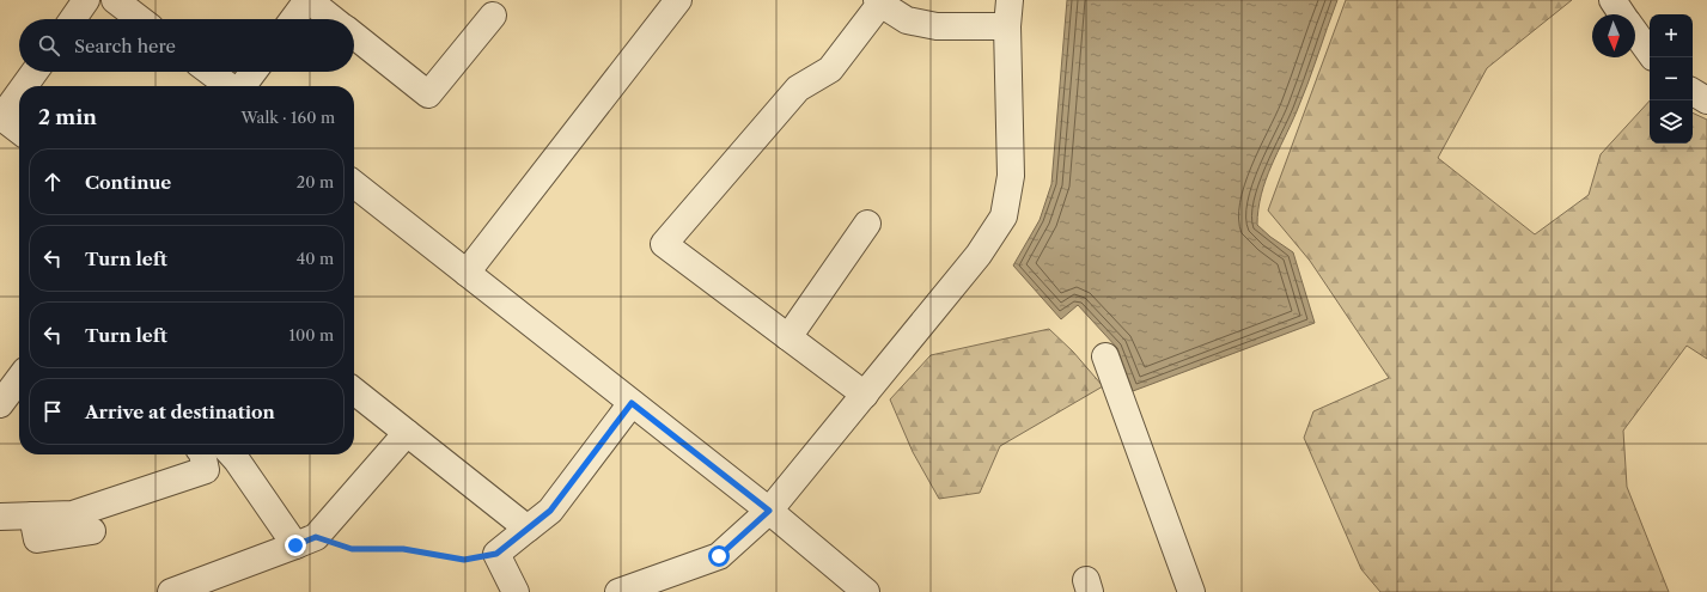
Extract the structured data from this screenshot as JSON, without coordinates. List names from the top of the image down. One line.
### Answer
{"north":"bottom","page":{"map_buttons":["+","−"],"search":"Search here","heading":["2 min","Walk · 160 m"],"list":[["Continue","20 m"],["Turn left","40 m"],["Turn left","100 m"],"Arrive at destination"]}}
